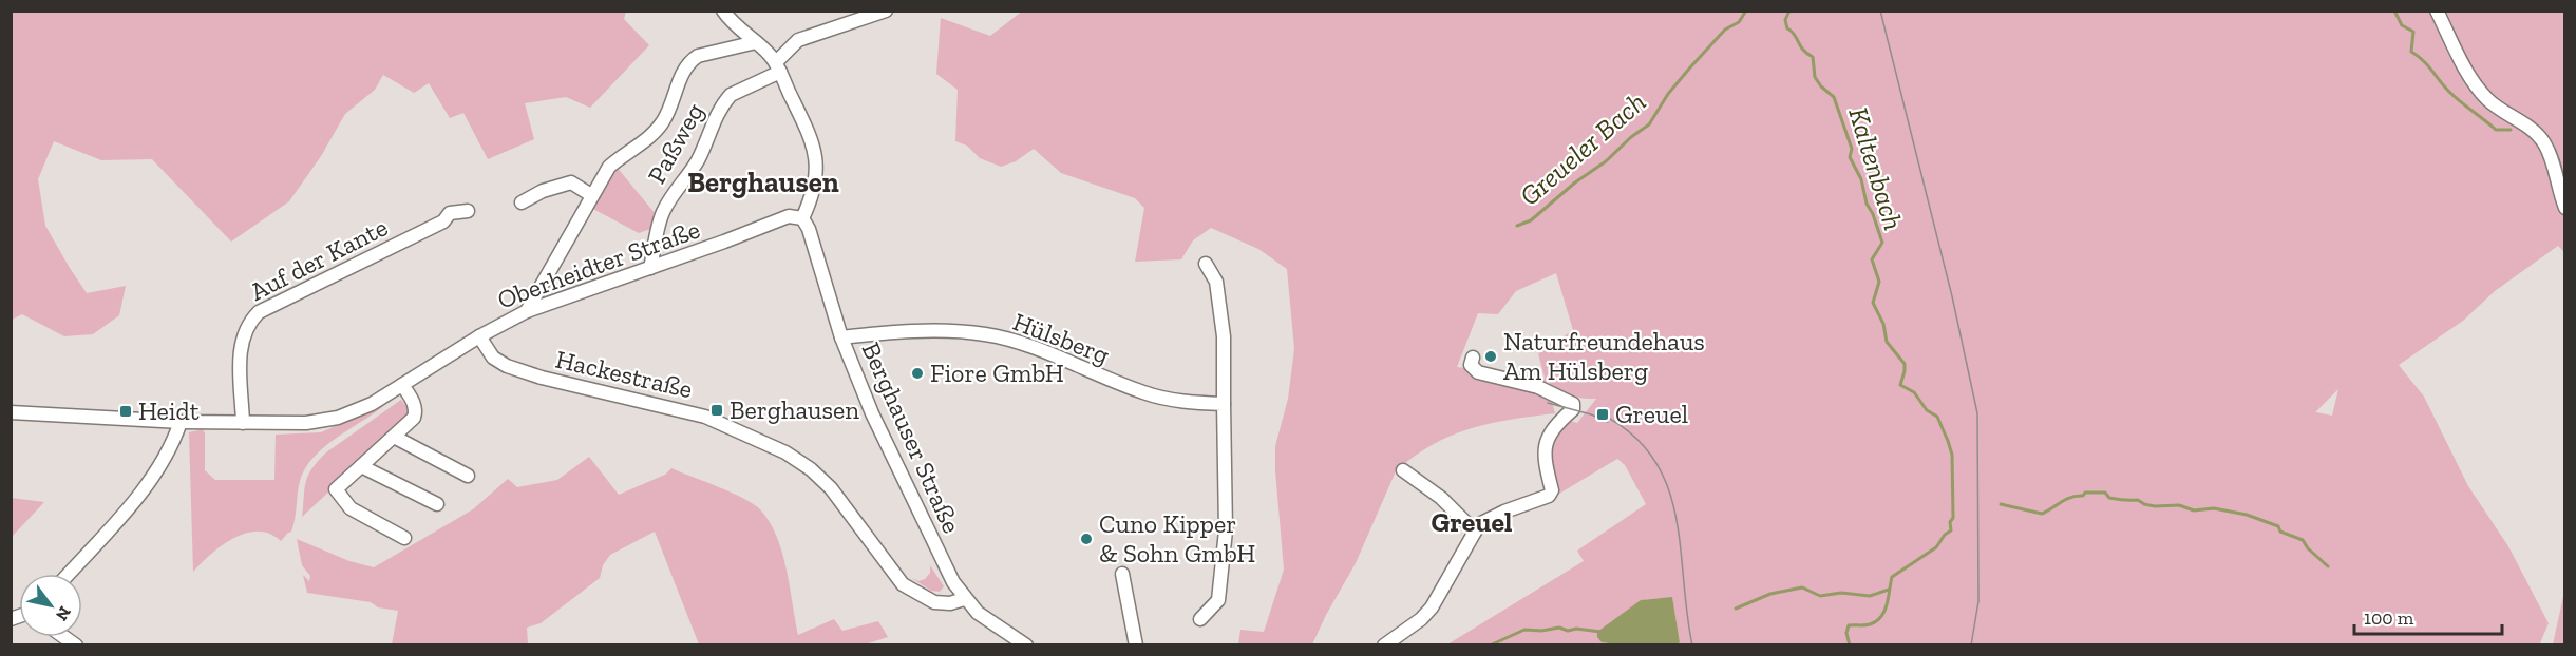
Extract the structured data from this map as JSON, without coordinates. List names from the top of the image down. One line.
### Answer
{"streets":{"street":["Paßweg","Auf der Kante","Oberheidter Straße","Hülsberg","Hackestraße","Berghauser Straße"]},"crossings":[["Paßweg","Oberheidter Straße"],["Auf der Kante","Oberheidter Straße"],["Oberheidter Straße","Hackestraße"],["Oberheidter Straße","Berghauser Straße"],["Hülsberg","Berghauser Straße"],["Hackestraße","Berghauser Straße"]],"districts":["Berghausen","Greuel"],"water":["Greueler Bach","Kaltenbach"],"places":{"other":["Naturfreundehaus Am Hülsberg","Fiore GmbH","Cuno Kipper & Sohn GmbH"],"transit":["Berghausen","Heidt","Greuel"]},"scale_bar":"100 m","north":"bottom right"}
